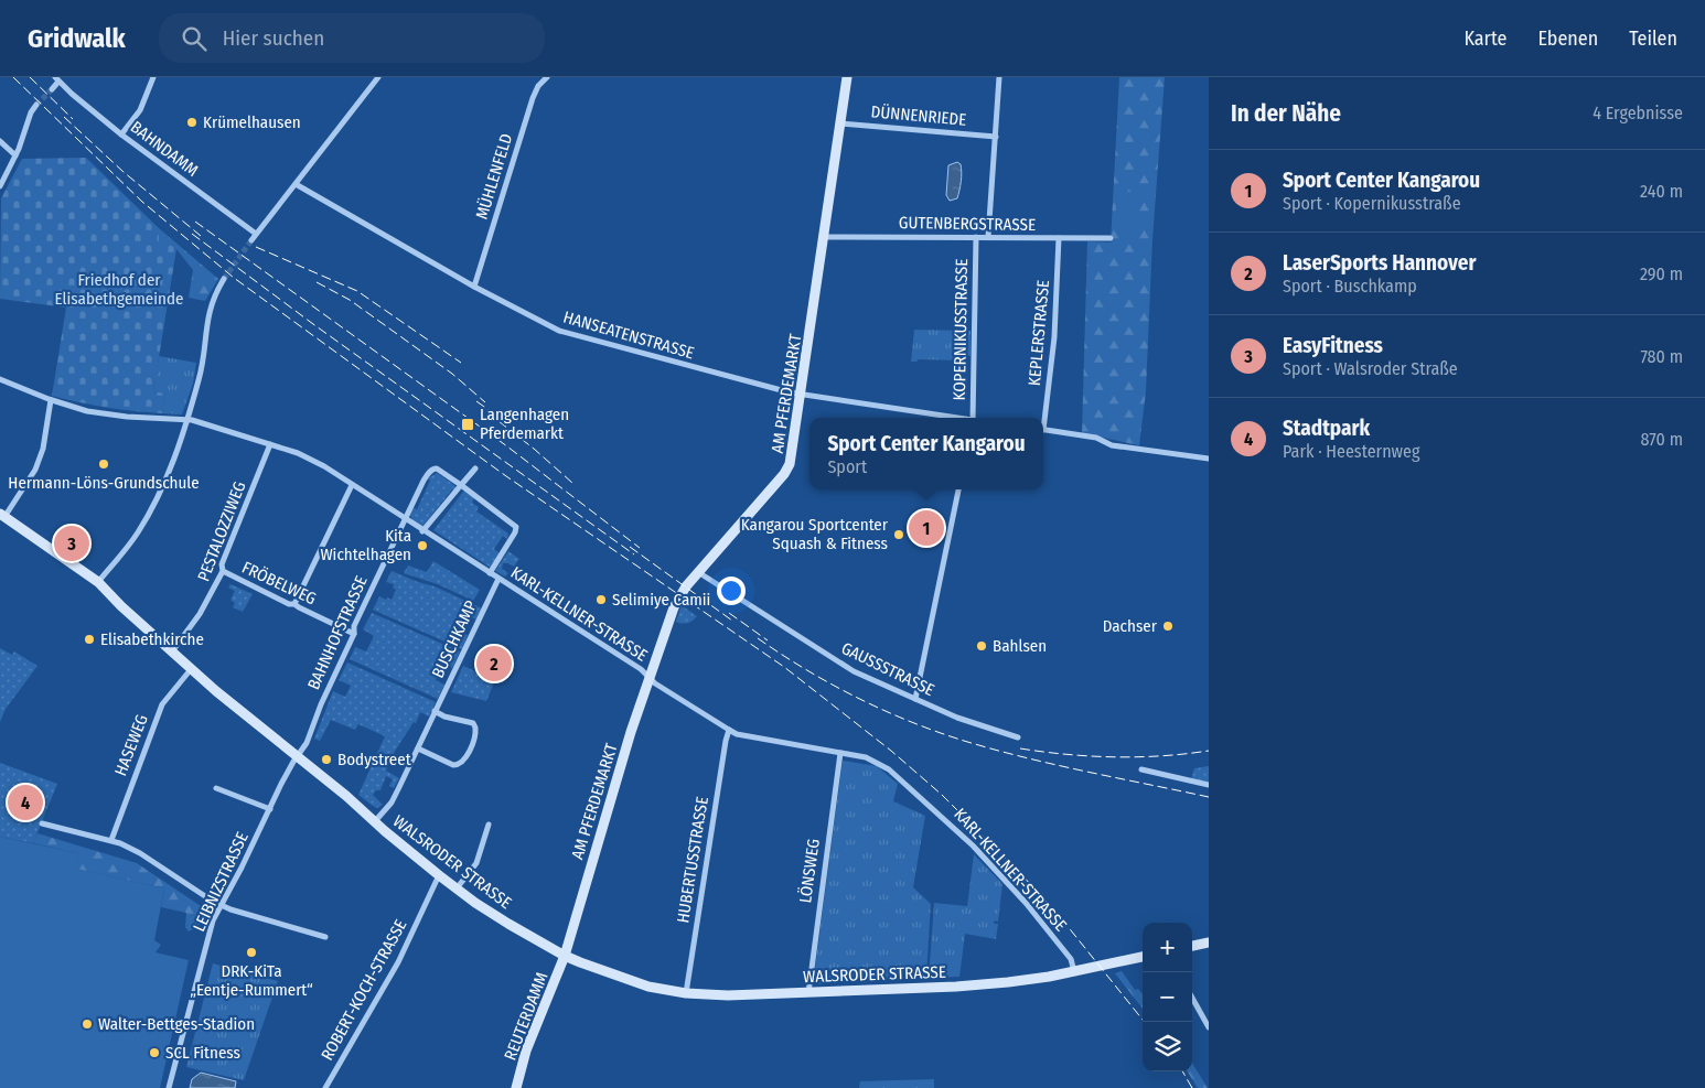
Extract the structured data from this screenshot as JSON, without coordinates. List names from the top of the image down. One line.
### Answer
{"streets":{"street":["DÜNNENRIEDE","BAHNDAMM","MÜHLENFELD","GUTENBERGSTRASSE","KOPERNIKUSSTRASSE","KEPLERSTRASSE","HANSEATENSTRASSE","AM PFERDEMARKT","PESTALOZZIWEG","FRÖBELWEG","KARL-KELLNER-STRASSE","BAHNHOFSTRASSE","BUSCHKAMP","GAUSSSTRASSE","HASEWEG","HUBERTUSSTRASSE","WALSRODER STRASSE","LÖNSWEG","LEIBNIZSTRASSE","ROBERT-KOCH-STRASSE","REUTERDAMM"]},"crossings":[["DÜNNENRIEDE","AM PFERDEMARKT"],["MÜHLENFELD","HANSEATENSTRASSE"],["GUTENBERGSTRASSE","KOPERNIKUSSTRASSE"],["GUTENBERGSTRASSE","KEPLERSTRASSE"],["GUTENBERGSTRASSE","AM PFERDEMARKT"],["HANSEATENSTRASSE","AM PFERDEMARKT"],["AM PFERDEMARKT","KARL-KELLNER-STRASSE"],["AM PFERDEMARKT","GAUSSSTRASSE"],["AM PFERDEMARKT","WALSRODER STRASSE"],["AM PFERDEMARKT","REUTERDAMM"],["PESTALOZZIWEG","FRÖBELWEG"],["PESTALOZZIWEG","KARL-KELLNER-STRASSE"],["PESTALOZZIWEG","WALSRODER STRASSE"],["FRÖBELWEG","BAHNHOFSTRASSE"],["KARL-KELLNER-STRASSE","BAHNHOFSTRASSE"],["KARL-KELLNER-STRASSE","BUSCHKAMP"],["KARL-KELLNER-STRASSE","HUBERTUSSTRASSE"],["KARL-KELLNER-STRASSE","WALSRODER STRASSE"],["KARL-KELLNER-STRASSE","LÖNSWEG"],["BAHNHOFSTRASSE","WALSRODER STRASSE"],["BAHNHOFSTRASSE","LEIBNIZSTRASSE"],["BUSCHKAMP","WALSRODER STRASSE"],["HASEWEG","WALSRODER STRASSE"],["HUBERTUSSTRASSE","WALSRODER STRASSE"],["WALSRODER STRASSE","LÖNSWEG"],["WALSRODER STRASSE","LEIBNIZSTRASSE"],["WALSRODER STRASSE","ROBERT-KOCH-STRASSE"],["WALSRODER STRASSE","REUTERDAMM"]],"parks":["Friedhof der Elisabethgemeinde"],"places":{"other":["Krümelhausen","Hermann-Löns-Grundschule","Kangarou Sportcenter Squash & Fitness","Kita Wichtelhagen","Selimiye Camii","Dachser","Elisabethkirche","Bahlsen","Bodystreet","DRK-KiTa „Eentje-Rummert“","Walter-Bettges-Stadion","SCL Fitness"],"transit":["Langenhagen Pferdemarkt"]},"page":{"header":"Gridwalk","search":"Hier suchen","nav":["Karte","Ebenen","Teilen"],"heading":["In der Nähe","4 Ergebnisse"],"list":[{"mark":"1","name":"Sport Center Kangarou","note":"Sport · Kopernikusstraße","value":"240 m"},{"mark":"2","name":"LaserSports Hannover","note":"Sport · Buschkamp","value":"290 m"},{"mark":"3","name":"EasyFitness","note":"Sport · Walsroder Straße","value":"780 m"},{"mark":"4","name":"Stadtpark","note":"Park · Heesternweg","value":"870 m"}],"popup":["Sport Center Kangarou","Sport"],"pins":["1","3","2","4"],"map_buttons":["+","−"]}}
